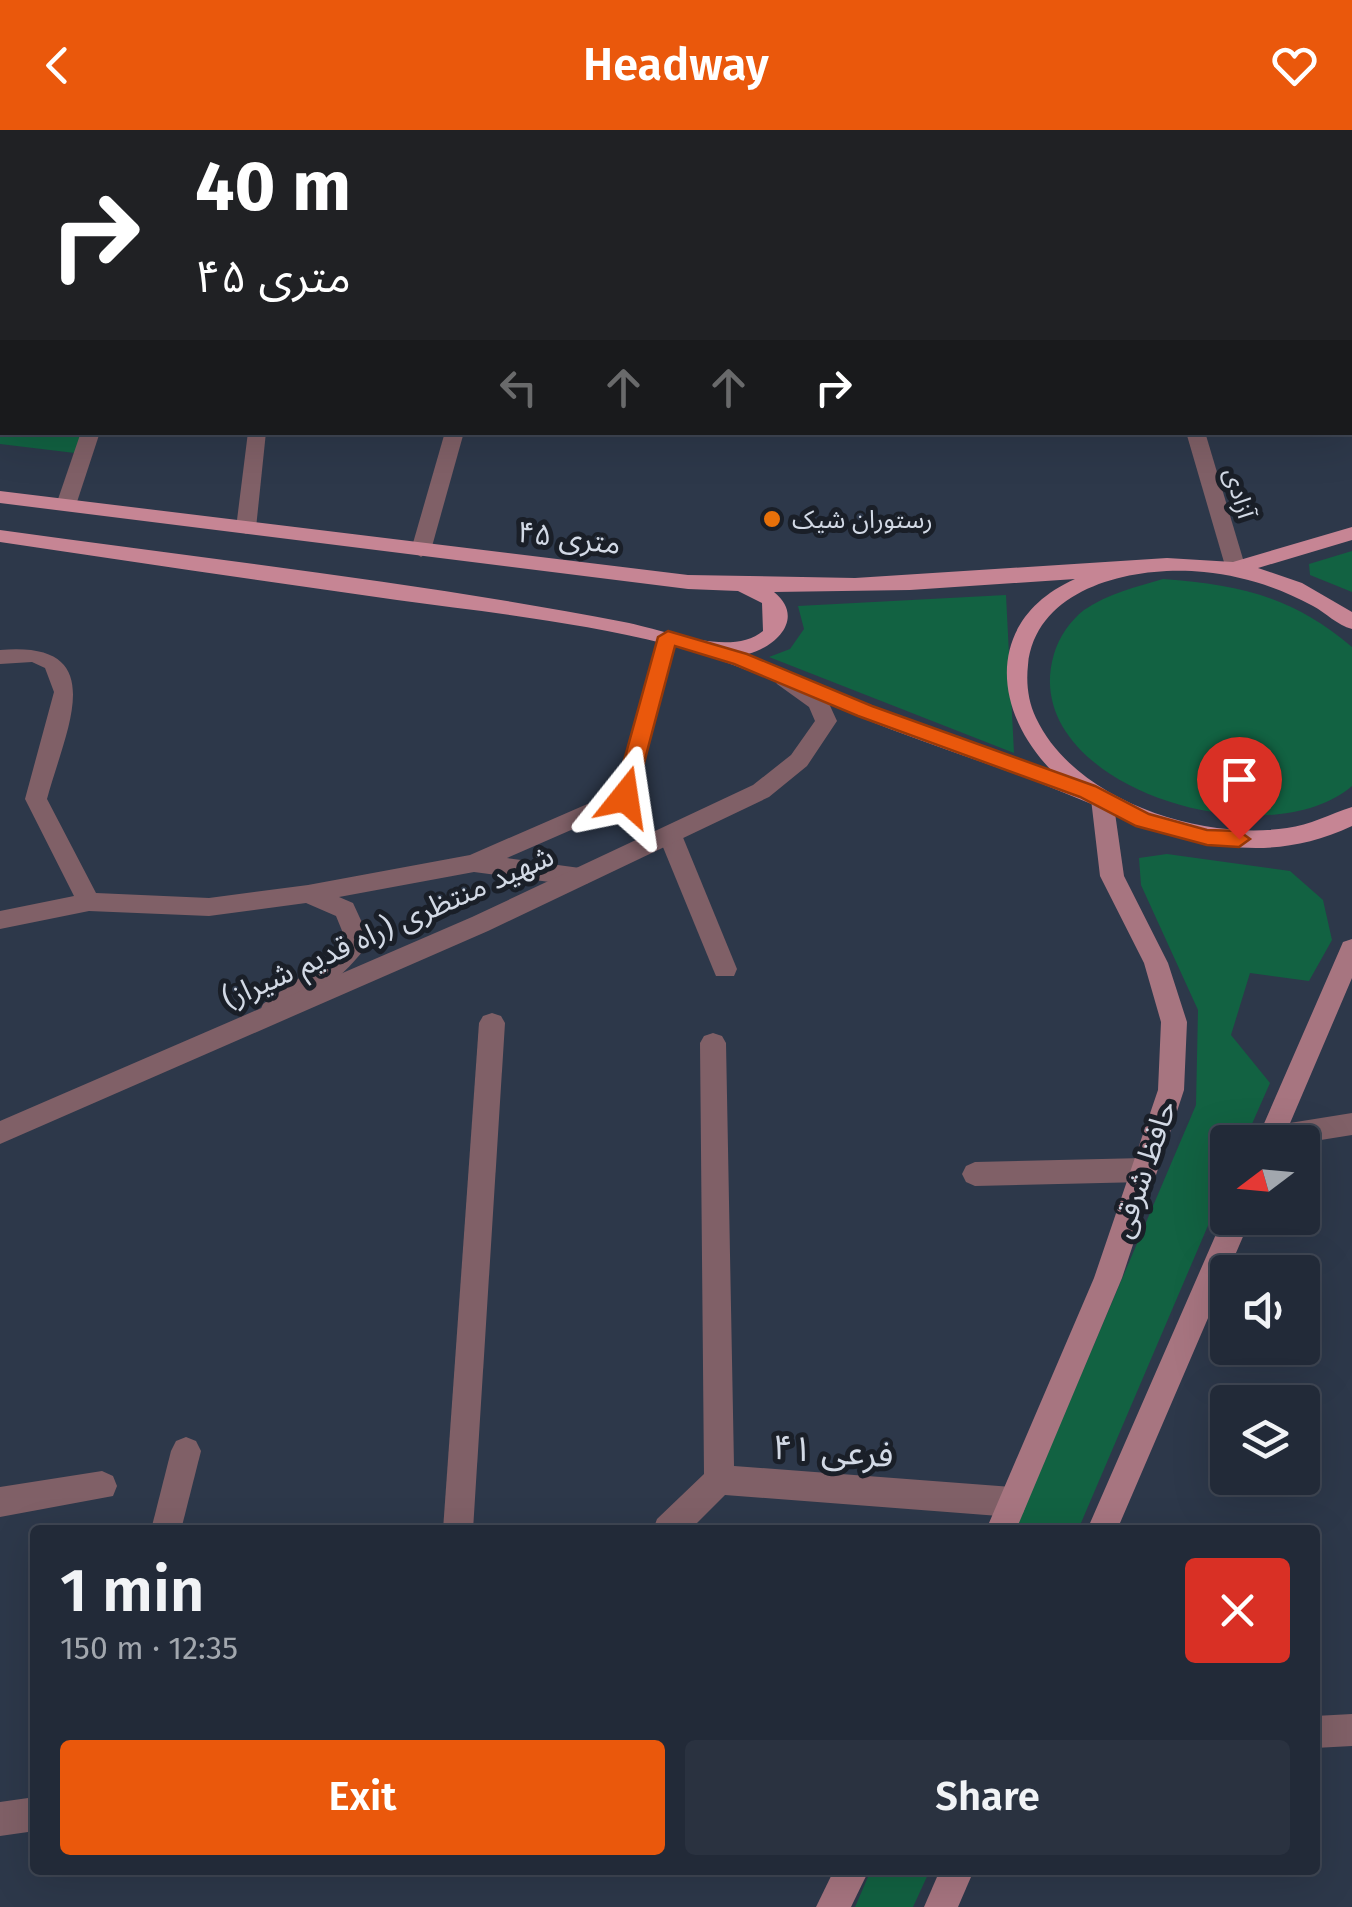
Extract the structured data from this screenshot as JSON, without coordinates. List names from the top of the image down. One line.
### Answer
{"streets":{"main road":["۴۵ متری","حافظ شرقی"],"street":["آزادی","شهید منتظری (راه قدیم شیراز)","فرعی ۴۱"]},"crossings":[["حافظ شرقی","فرعی ۴۱"]],"places":["رستوران شیک"],"north":"left","page":{"header":"Headway","turn":["40 m","۴۵ متری"],"heading":["1 min","150 m · 12:35"],"buttons":["Exit","Share"]}}
